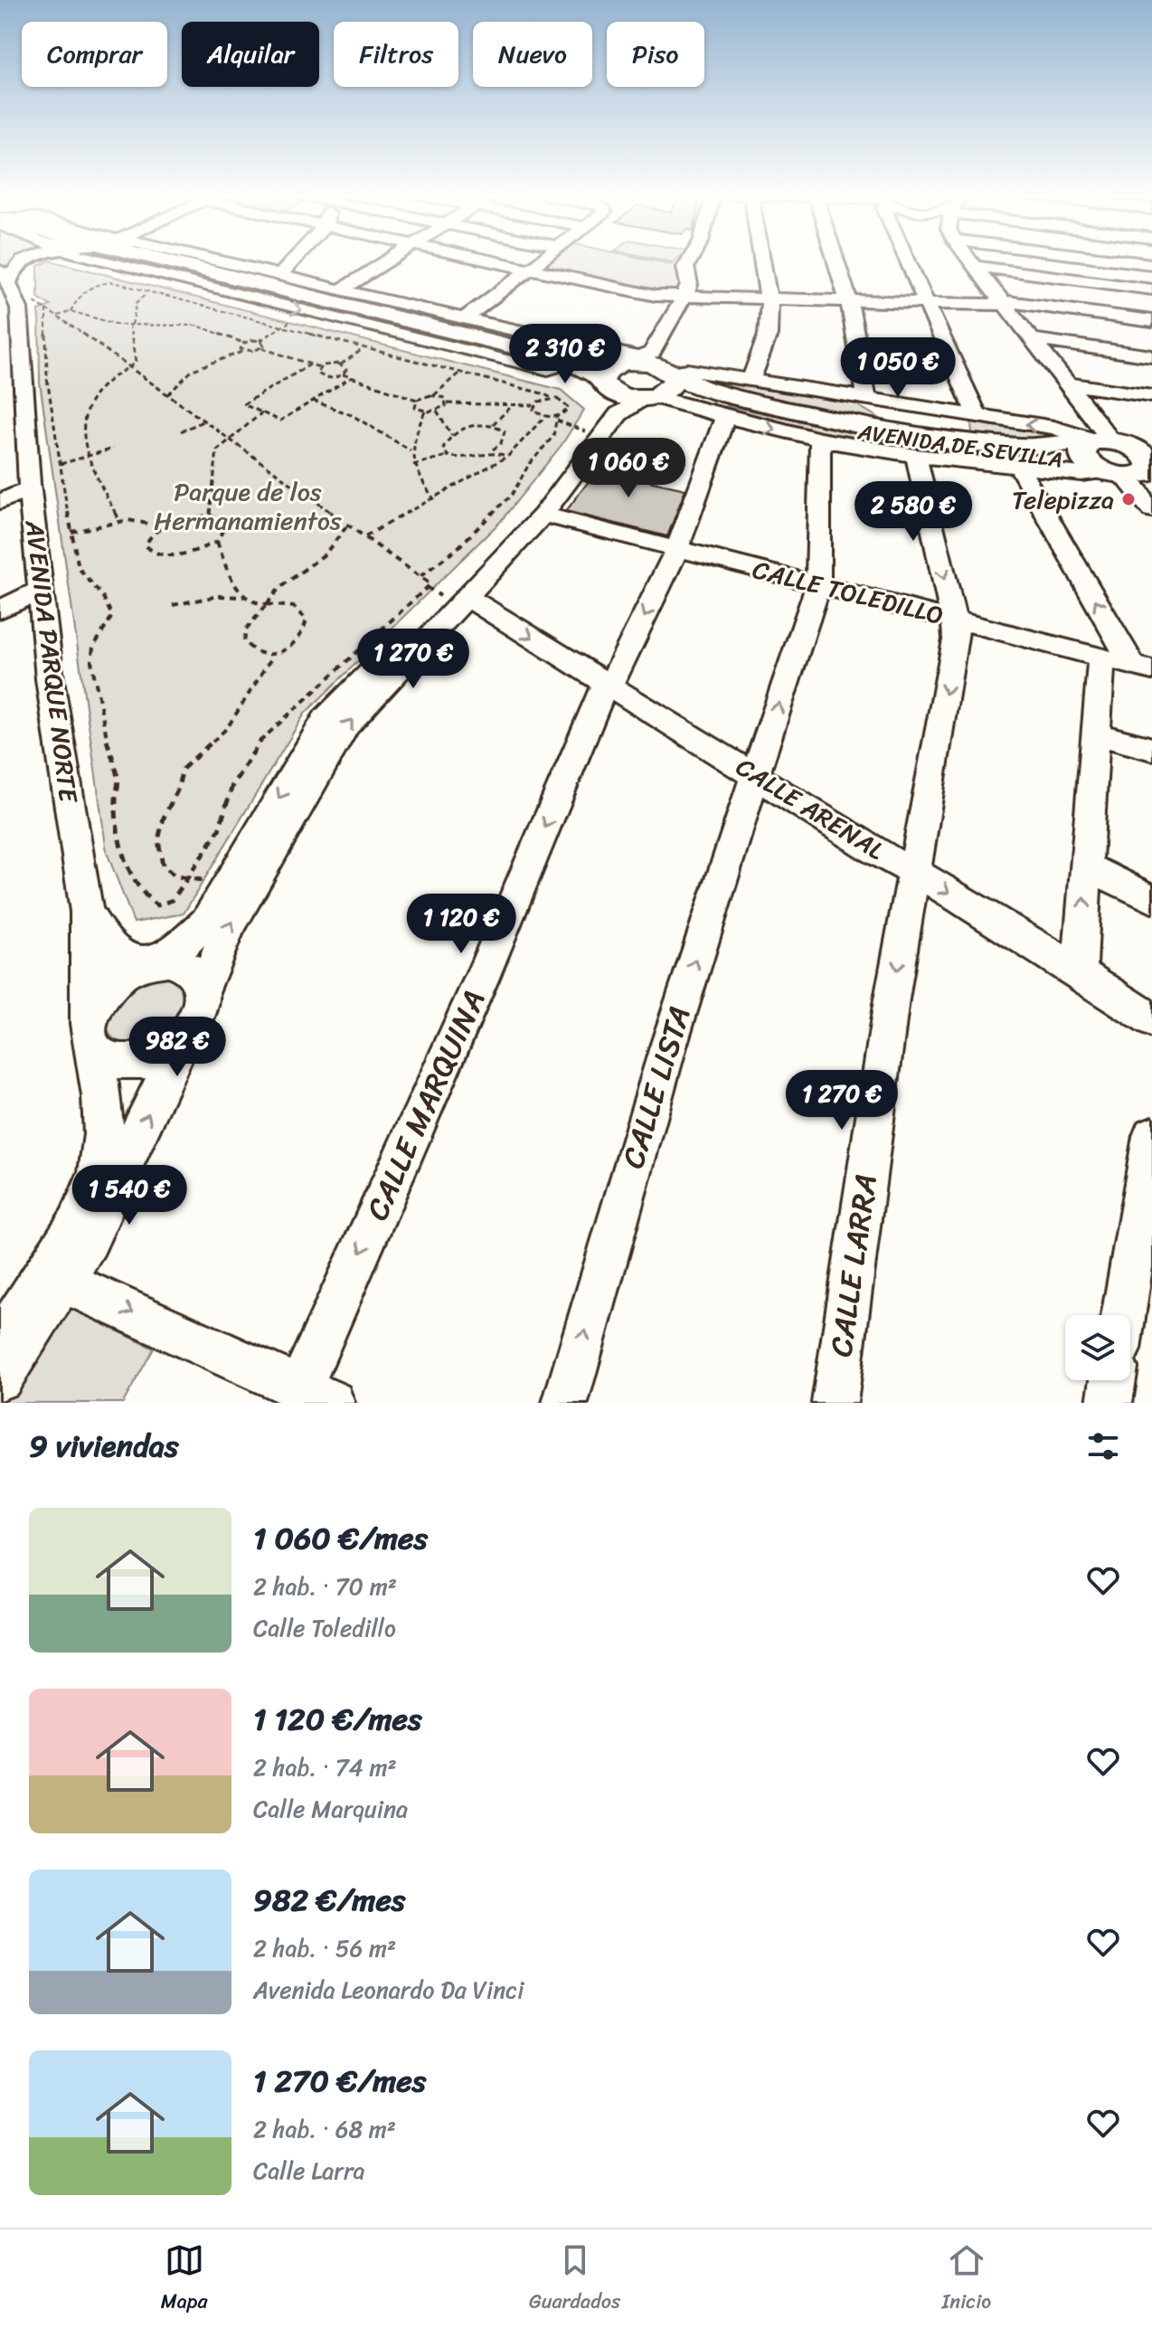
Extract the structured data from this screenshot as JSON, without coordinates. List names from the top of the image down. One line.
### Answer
{"streets":{"main road":["AVENIDA DE SEVILLA"],"street":["CALLE TOLEDILLO","AVENIDA PARQUE NORTE","CALLE ARENAL","CALLE LISTA","CALLE MARQUINA","CALLE LARRA"]},"crossings":[["AVENIDA DE SEVILLA","CALLE LISTA"],["AVENIDA DE SEVILLA","CALLE MARQUINA"],["AVENIDA DE SEVILLA","CALLE LARRA"],["CALLE TOLEDILLO","CALLE LISTA"],["CALLE TOLEDILLO","CALLE MARQUINA"],["CALLE TOLEDILLO","CALLE LARRA"],["CALLE ARENAL","CALLE LISTA"],["CALLE ARENAL","CALLE MARQUINA"],["CALLE ARENAL","CALLE LARRA"]],"one_way":["CALLE ARENAL","CALLE LISTA"],"parks":["Parque de los Hermanamientos"],"places":["Telepizza"],"page":{"chip":["Comprar","Alquilar","Filtros","Nuevo","Piso"],"price":["2 310 €","1 050 €","1 060 €","2 580 €","1 270 €","1 120 €","982 €","1 270 €","1 540 €"],"heading":"9 viviendas","list":[{"name":"1 060 €/mes","note":"2 hab. · 70 m² · Calle Toledillo"},{"name":"1 120 €/mes","note":"2 hab. · 74 m² · Calle Marquina"},{"name":"982 €/mes","note":"2 hab. · 56 m² · Avenida Leonardo Da Vinci"},{"name":"1 270 €/mes","note":"2 hab. · 68 m² · Calle Larra"}],"tabs":["Mapa","Guardados","Inicio"]}}
